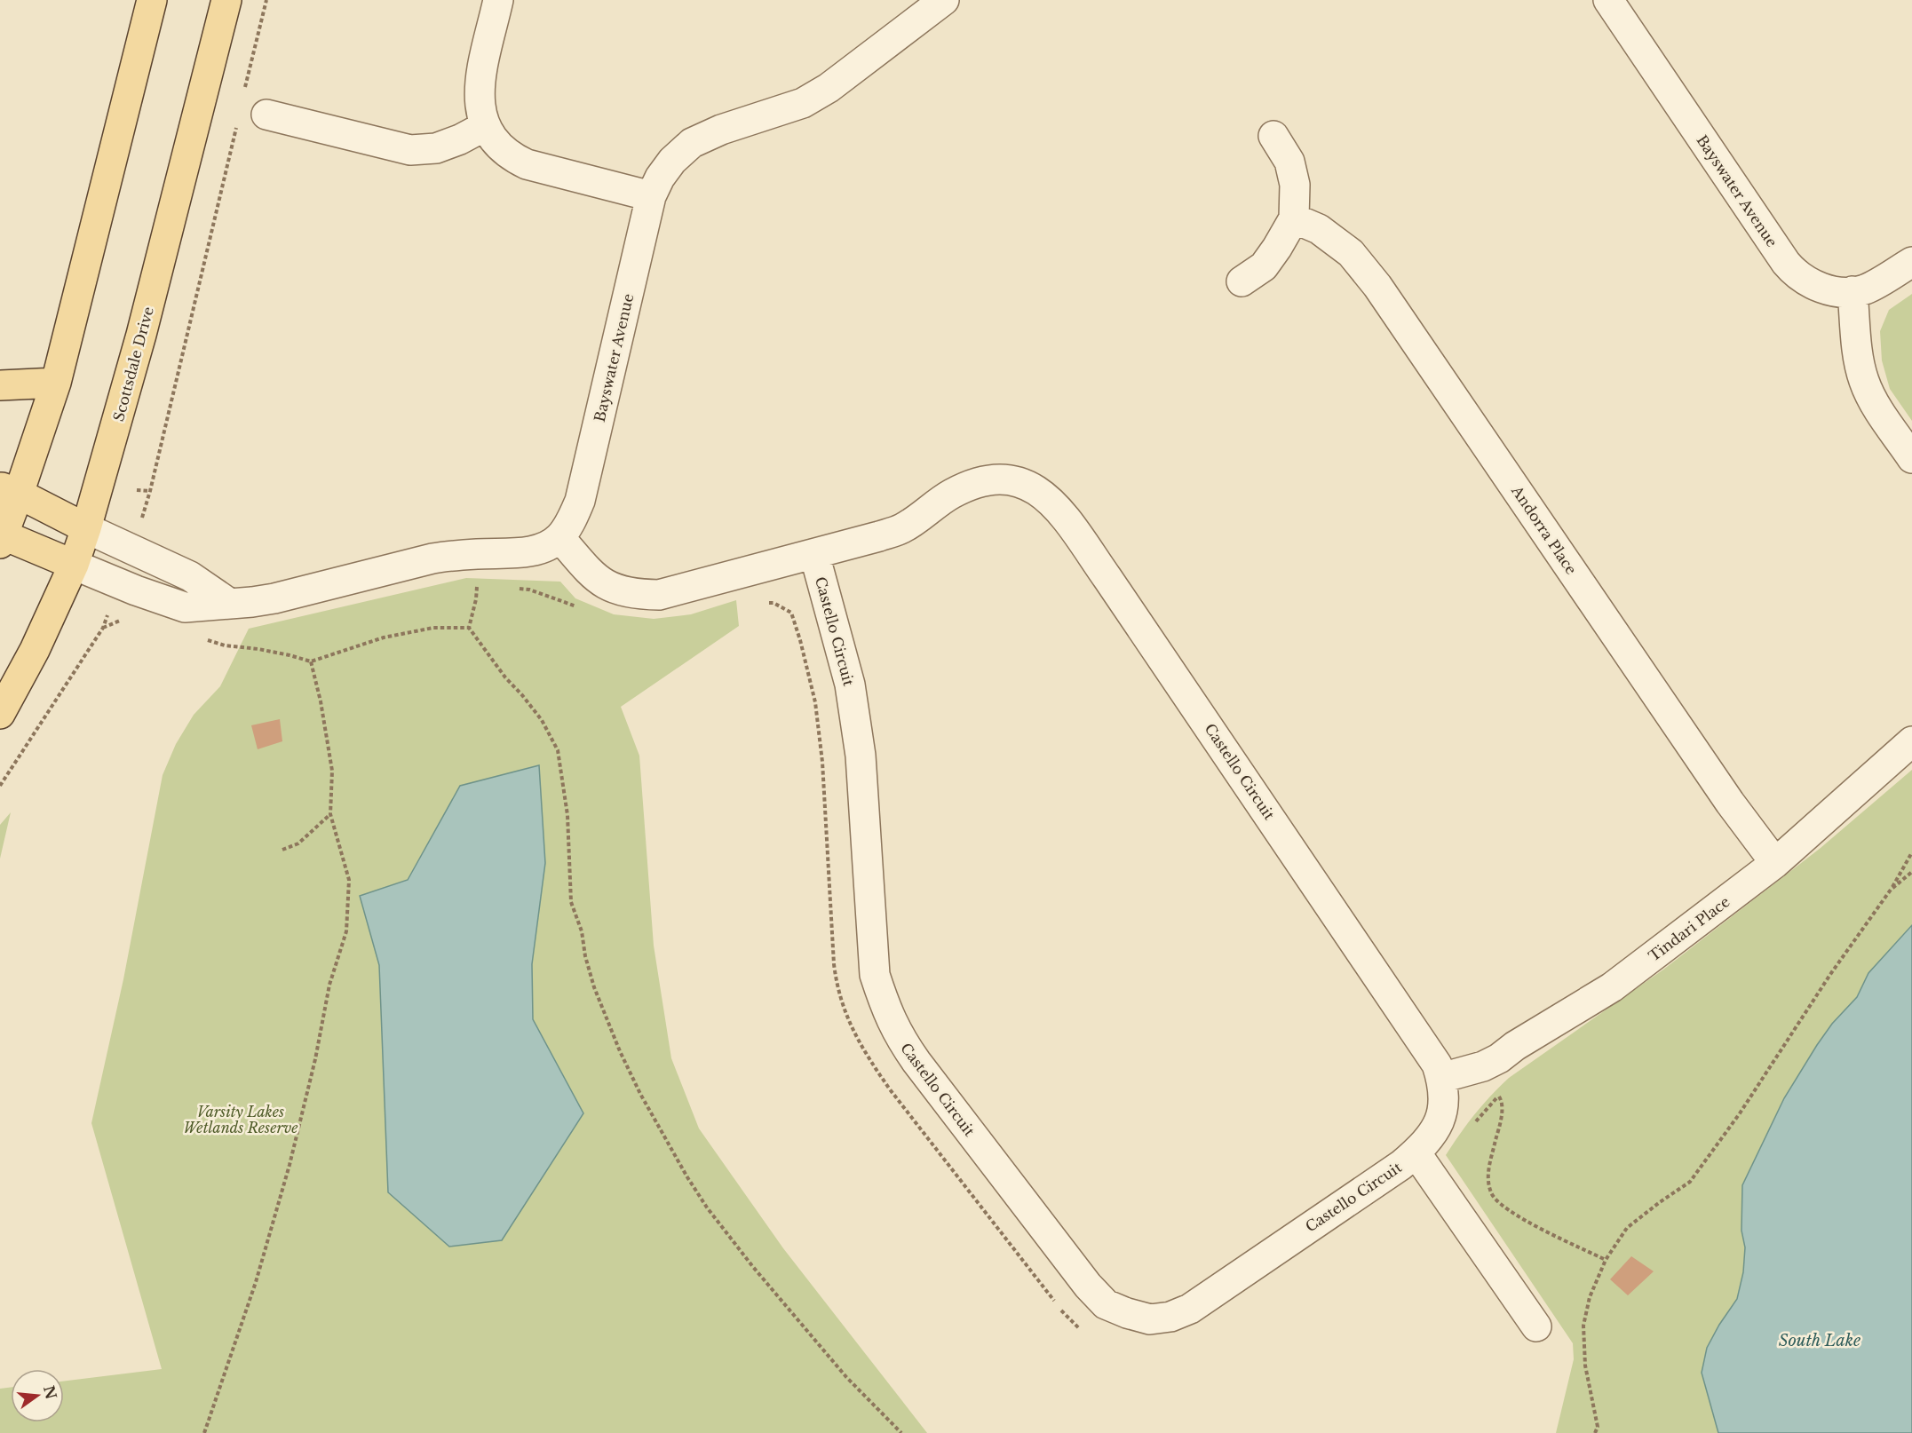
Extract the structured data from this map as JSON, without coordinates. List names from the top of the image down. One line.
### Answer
{"streets":{"main road":["Scottsdale Drive"],"street":["Bayswater Avenue","Andorra Place","Castello Circuit","Tindari Place"]},"crossings":[["Bayswater Avenue","Scottsdale Drive"],["Bayswater Avenue","Castello Circuit"],["Andorra Place","Tindari Place"],["Castello Circuit","Tindari Place"]],"water":["South Lake"],"parks":["Varsity Lakes Wetlands Reserve"],"north":"right"}
